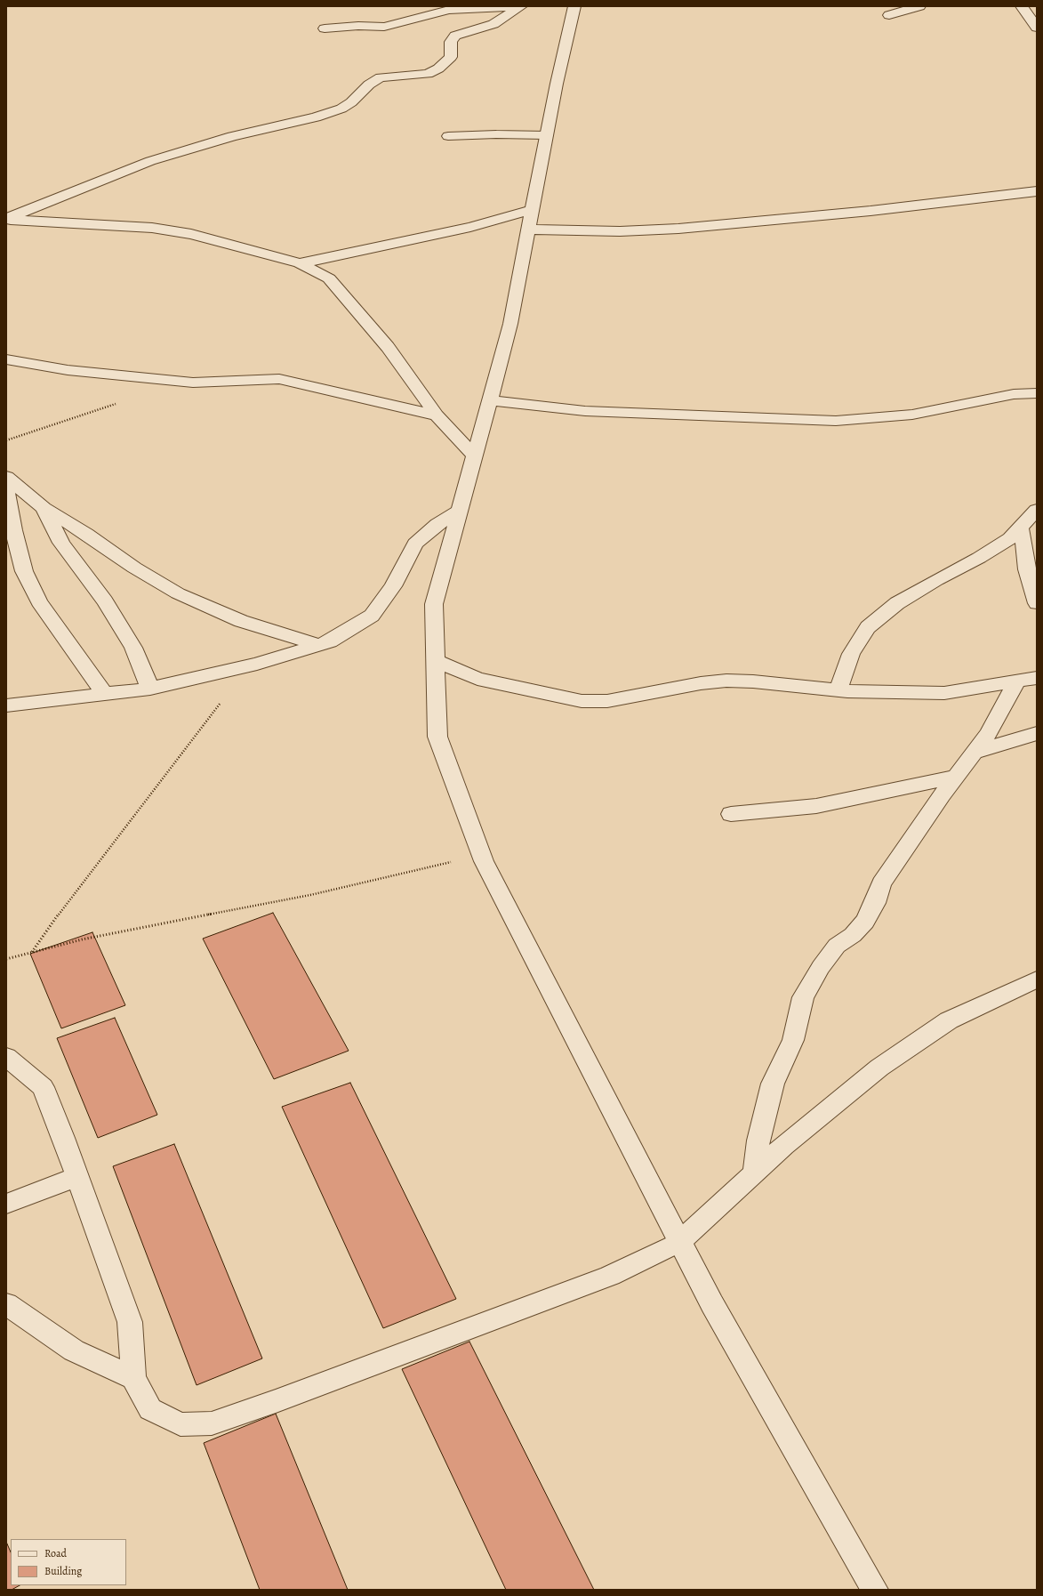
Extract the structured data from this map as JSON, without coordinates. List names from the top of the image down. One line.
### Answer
{"legend":["Road","Building"]}
